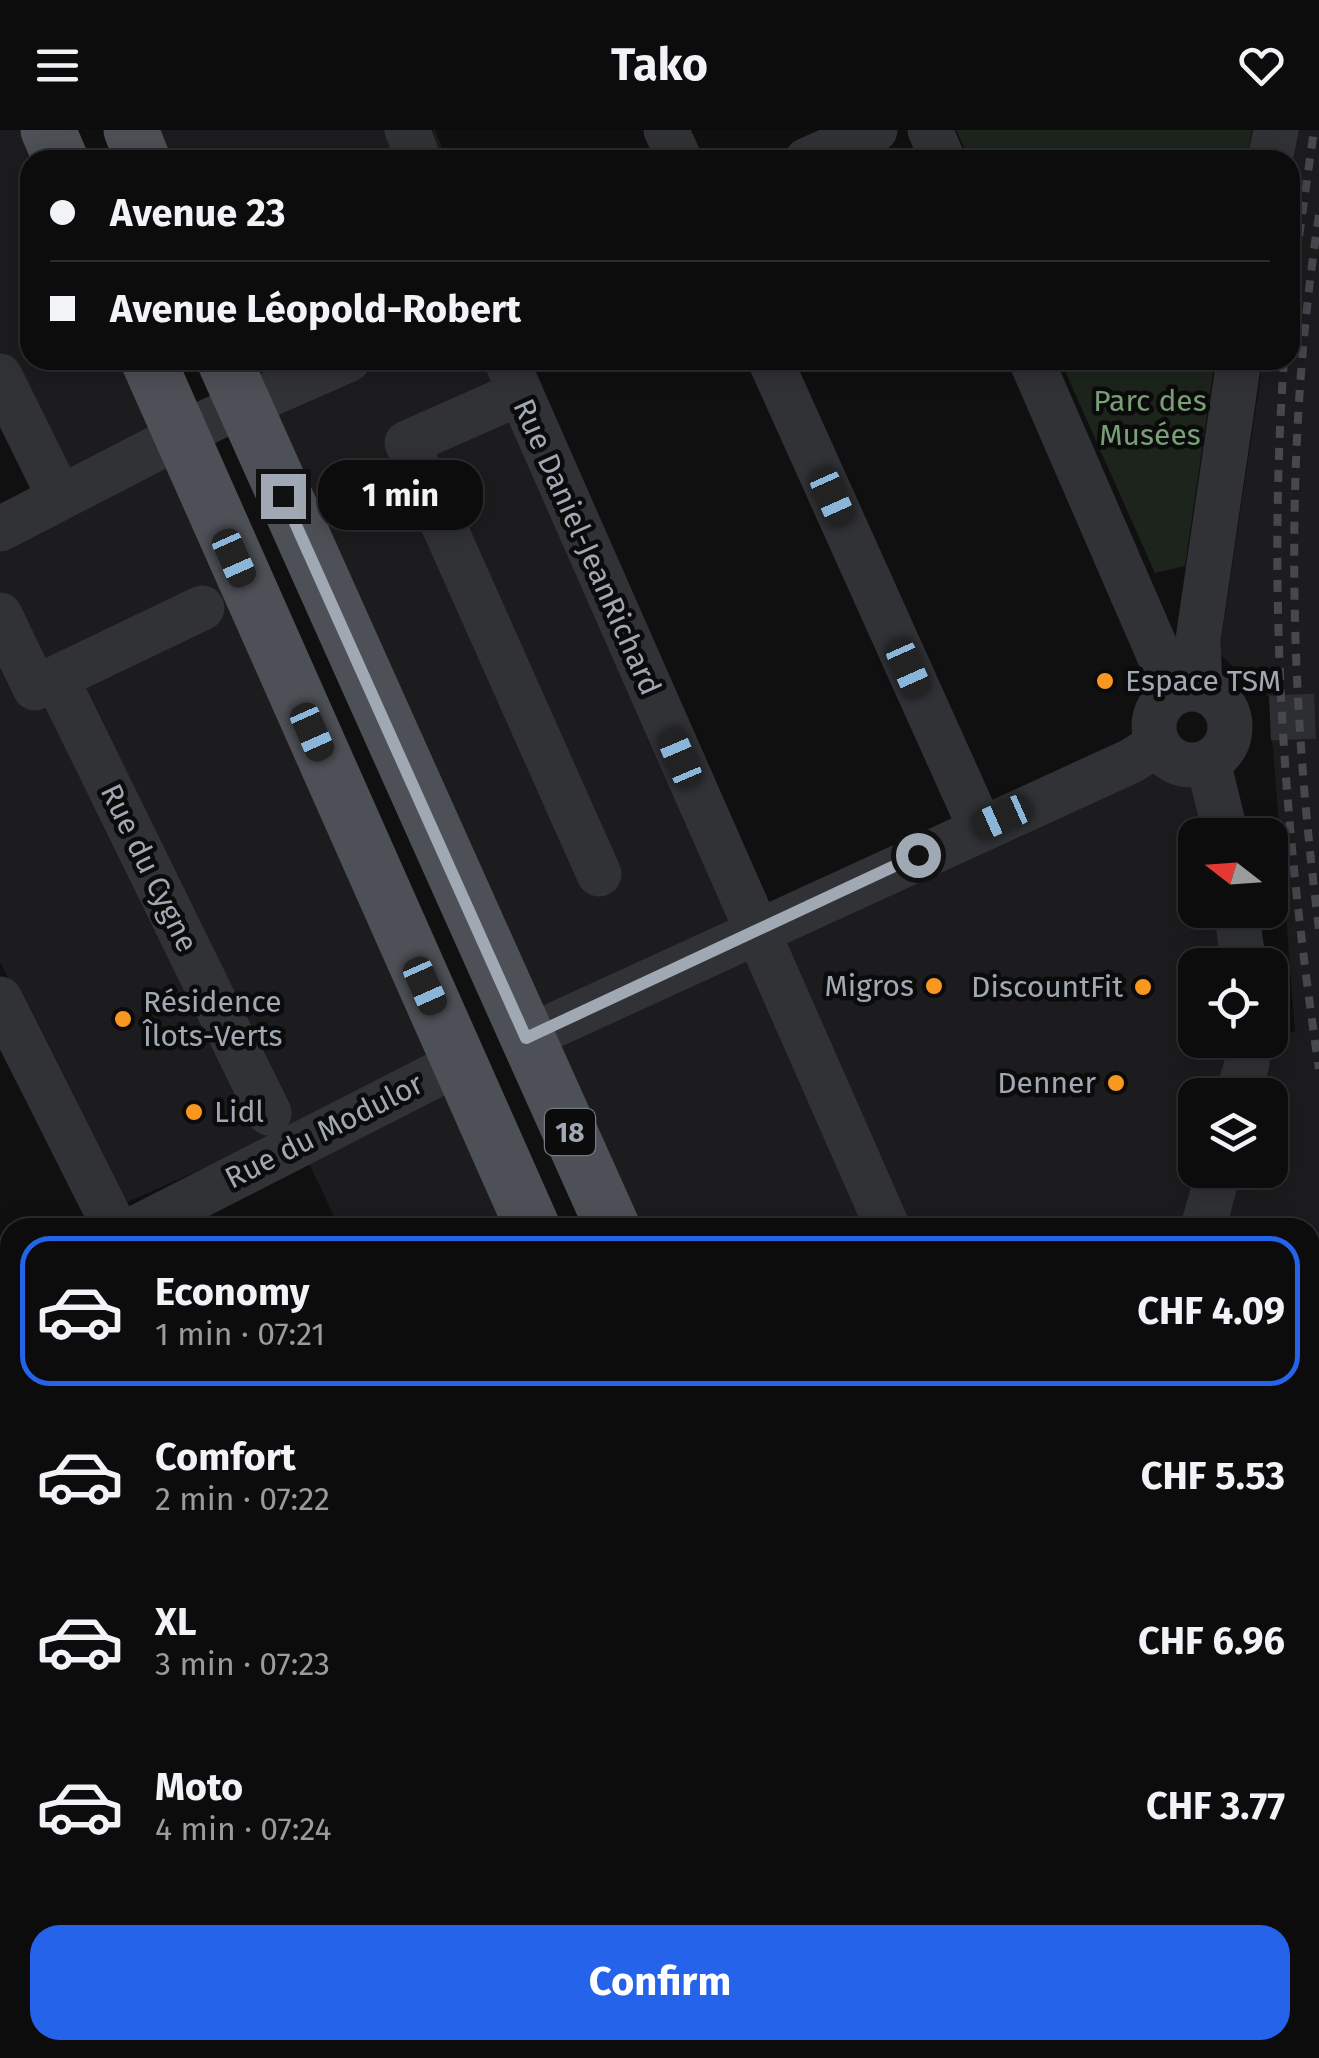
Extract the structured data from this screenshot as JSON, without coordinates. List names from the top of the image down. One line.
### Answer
{"streets":{"main road":["18"],"street":["Rue Daniel-JeanRichard","Rue du Cygne","Rue du Modulor"]},"crossings":[["Rue du Modulor","18"]],"parks":["Parc des Musées"],"places":["Espace TSM","Migros","DiscountFit","Résidence Îlots-Verts","Denner","Lidl"],"north":"left","page":{"header":"Tako","banner":["Avenue 23","Avenue Léopold-Robert"],"bubble":"1 min","list":[{"name":"Economy","note":"1 min · 07:21","value":"CHF 4.09"},{"name":"Comfort","note":"2 min · 07:22","value":"CHF 5.53"},{"name":"XL","note":"3 min · 07:23","value":"CHF 6.96"},{"name":"Moto","note":"4 min · 07:24","value":"CHF 3.77"}],"buttons":"Confirm"}}
